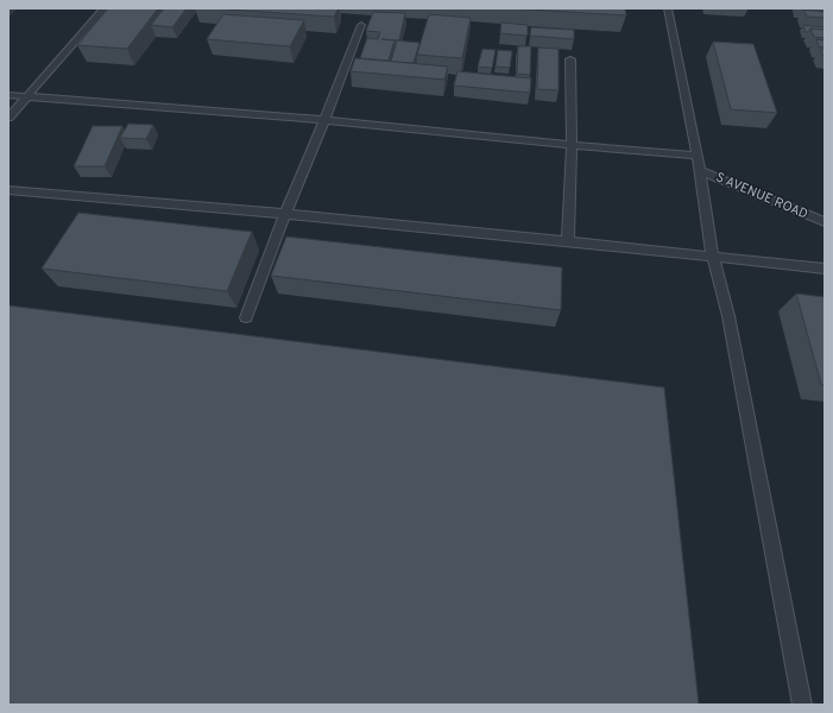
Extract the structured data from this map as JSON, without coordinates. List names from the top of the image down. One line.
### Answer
{"streets":{"lane":["S AVENUE ROAD"]}}
